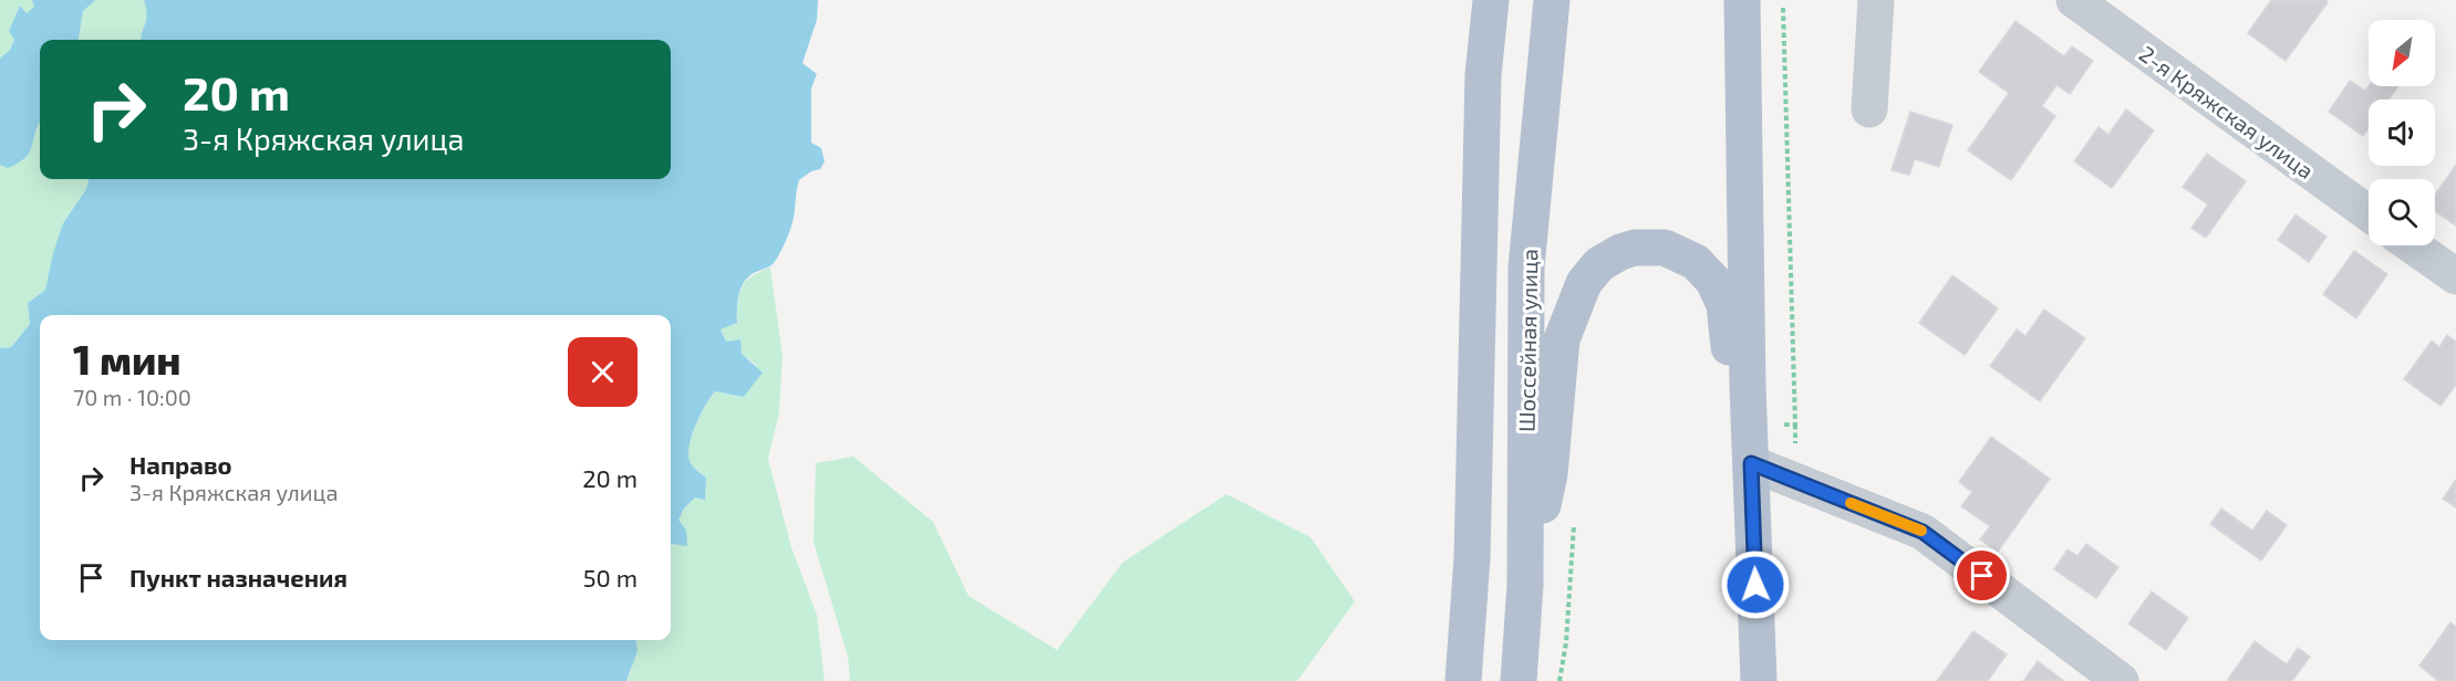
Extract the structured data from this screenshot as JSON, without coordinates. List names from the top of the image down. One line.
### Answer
{"streets":{"main road":["Шоссейная улица"],"street":["2-я Кряжская улица"]},"north":"bottom left","page":{"turn":["20 m","3-я Кряжская улица"],"heading":["1 мин","70 m · 10:00"],"list":[{"name":"Направо","note":"3-я Кряжская улица","value":"20 m"},{"name":"Пункт назначения","value":"50 m"}]}}
